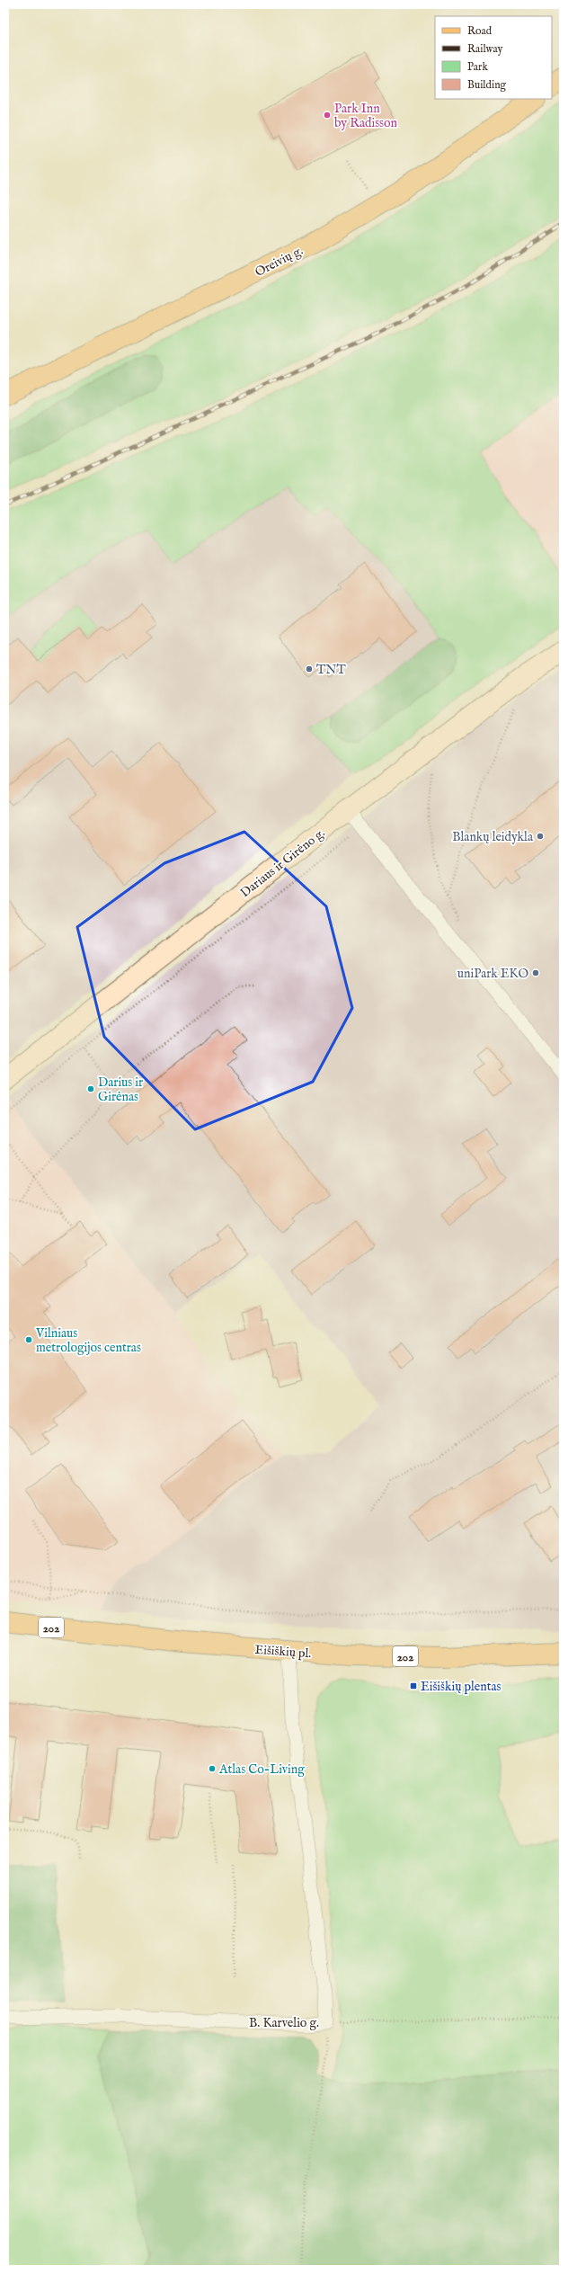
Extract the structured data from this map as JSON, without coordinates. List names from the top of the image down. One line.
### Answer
{"streets":{"main road":["Oreivių g.","Dariaus ir Girėno g.","202","Eišiškių pl."],"street":["B. Karvelio g."]},"places":{"other":["Park Inn by Radisson","TNT","Blankų leidykla","uniPark EKO","Darius ir Girėnas","Vilniaus metrologijos centras","Atlas Co-Living"],"transit":["Eišiškių plentas"]},"legend":["Road","Railway","Park","Building"]}
